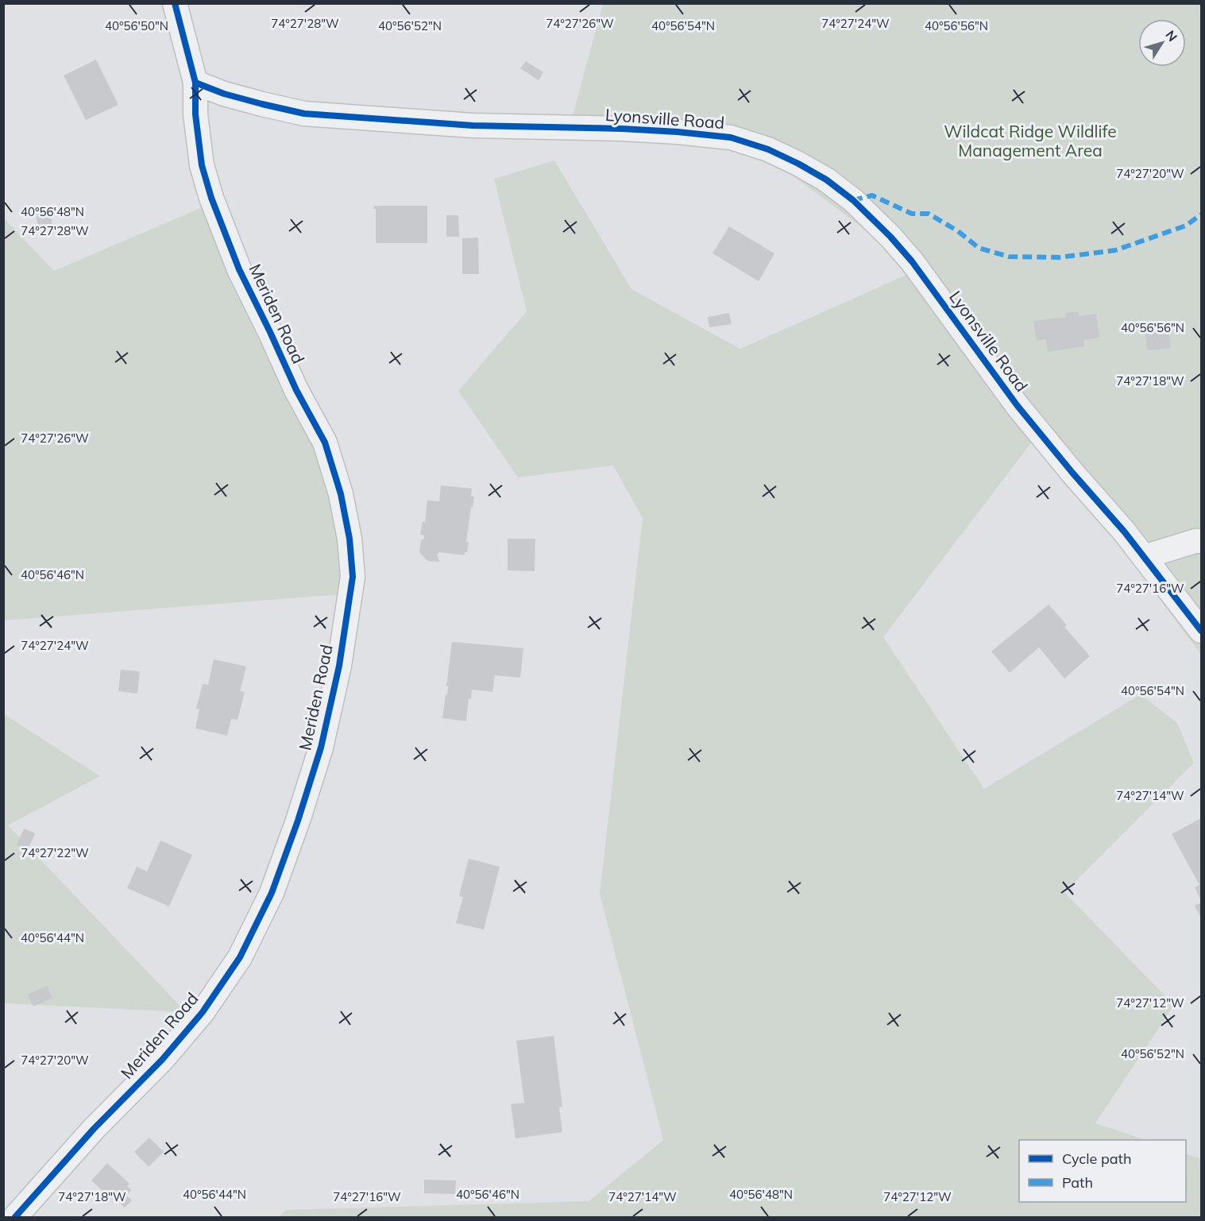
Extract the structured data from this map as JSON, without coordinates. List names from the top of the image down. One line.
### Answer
{"streets":{"street":["Lyonsville Road","Meriden Road"]},"crossings":[["Lyonsville Road","Meriden Road"]],"parks":["Wildcat Ridge Wildlife Management Area"],"legend":["Cycle path","Path"],"north":"top right","coordinates":["74°27'28\"W","74°27'26\"W","74°27'24\"W","40°56'50\"N","40°56'52\"N","40°56'54\"N","40°56'56\"N","74°27'20\"W","40°56'48\"N","74°27'18\"W","40°56'46\"N","74°27'16\"W","74°27'14\"W","74°27'22\"W","40°56'44\"N","74°27'12\"W"]}
